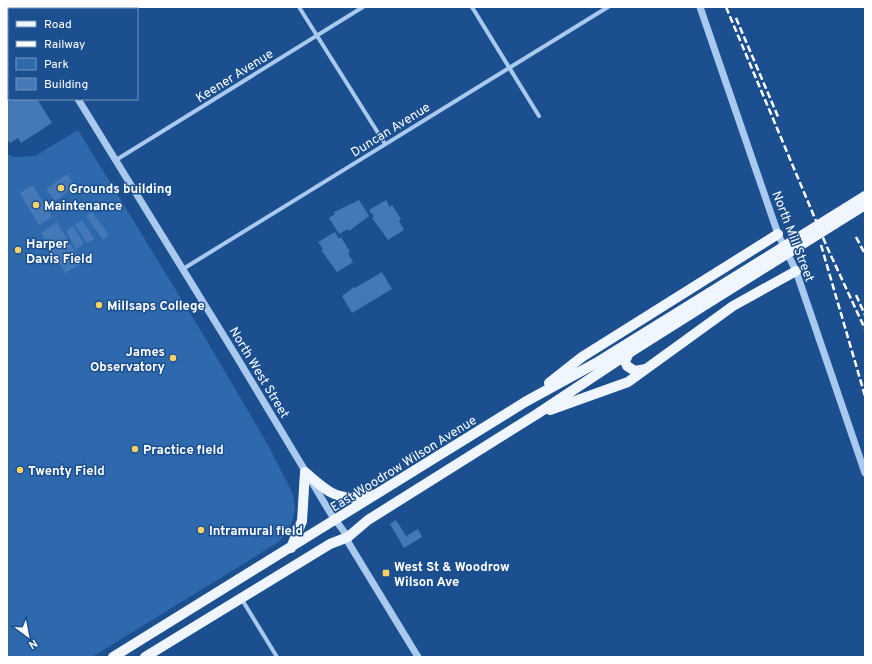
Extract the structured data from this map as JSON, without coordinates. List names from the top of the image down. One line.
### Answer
{"streets":{"main road":["East Woodrow Wilson Avenue"],"street":["Keener Avenue","Duncan Avenue","North Mill Street","North West Street"]},"crossings":[["Keener Avenue","North West Street"],["Duncan Avenue","North West Street"],["North West Street","East Woodrow Wilson Avenue"]],"places":{"other":["Grounds building","Maintenance","Harper Davis Field","Millsaps College","James Observatory","Practice field","Twenty Field","Intramural field"],"transit":["West St & Woodrow Wilson Ave"]},"legend":["Road","Railway","Park","Building"],"north":"bottom right"}
